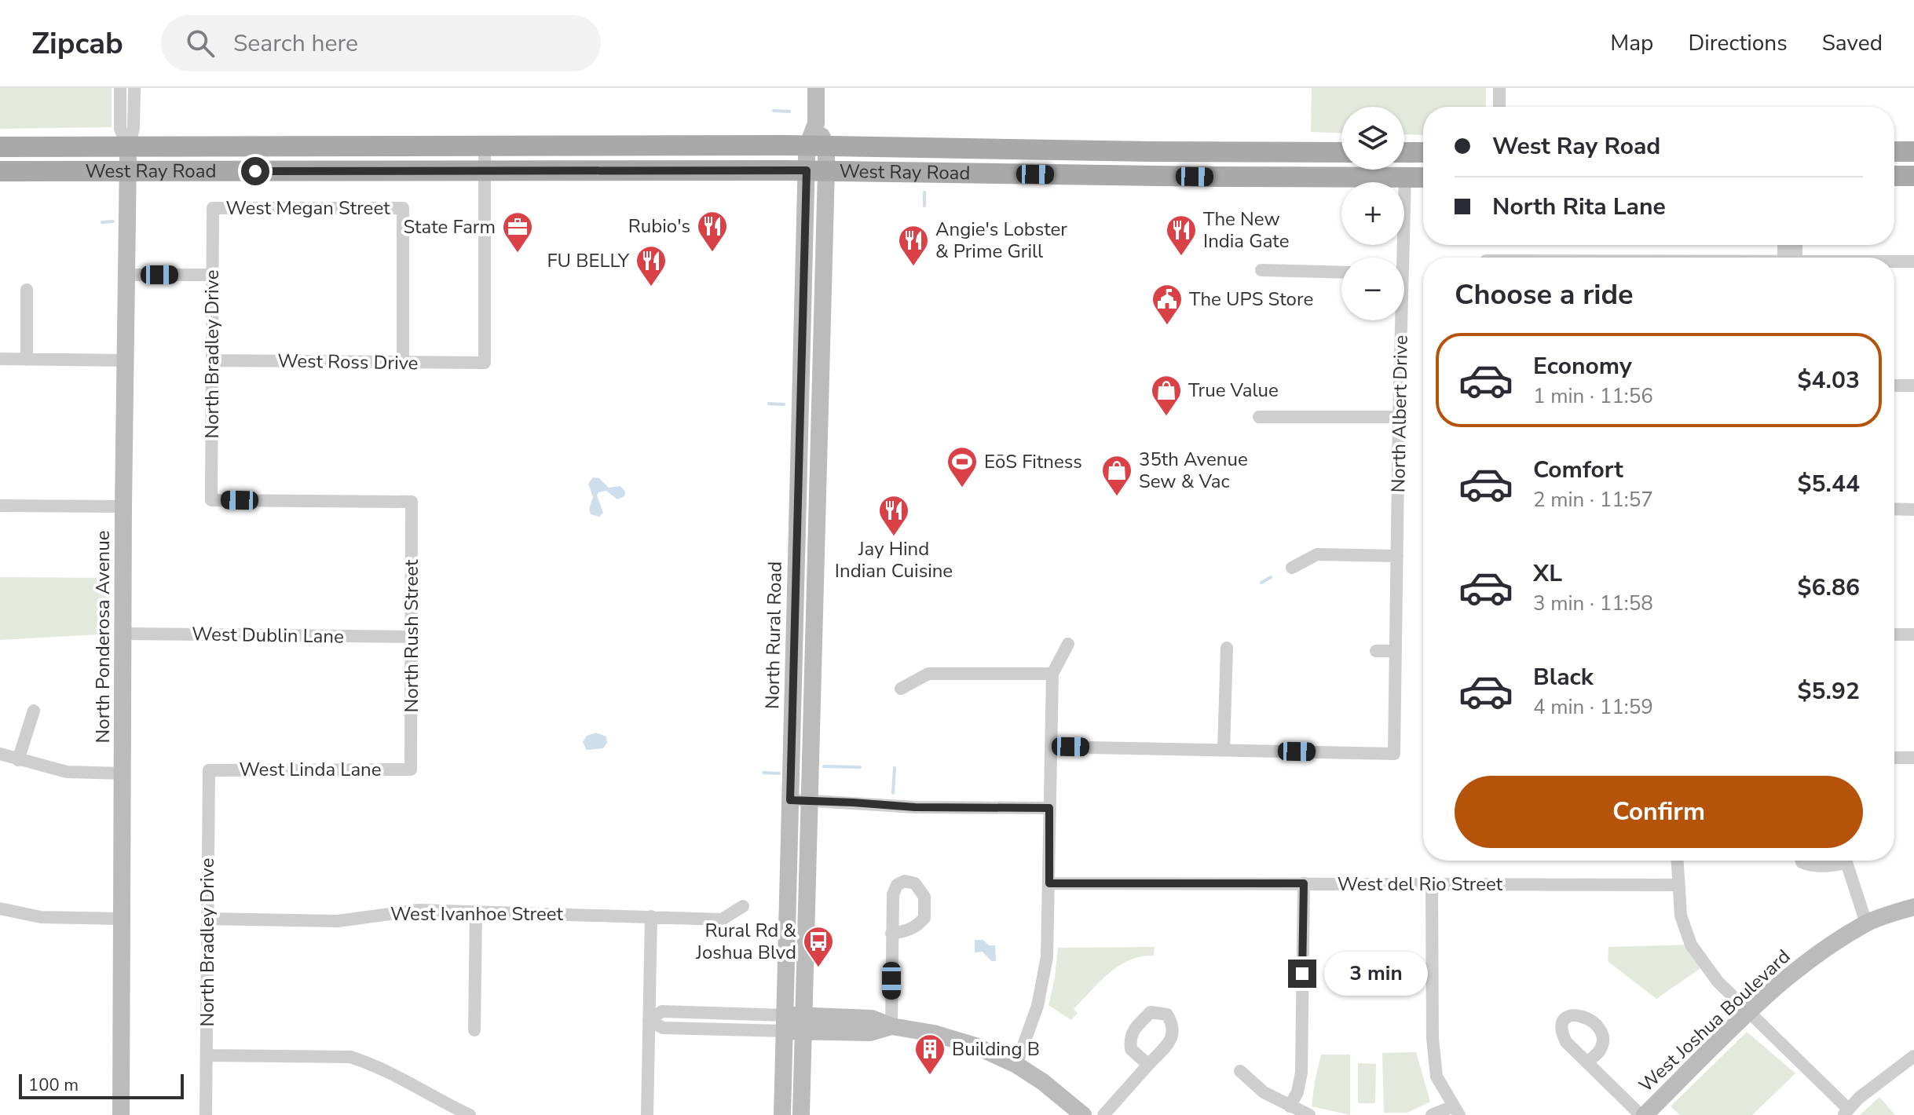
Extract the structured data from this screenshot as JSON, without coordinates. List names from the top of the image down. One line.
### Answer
{"streets":{"main road":["West Ray Road","North Rural Road","North Ponderosa Avenue","West Joshua Boulevard"],"street":["West Megan Street","North Bradley Drive","West Ross Drive","North Albert Drive","West Dublin Lane","North Rush Street","West Linda Lane","West del Rio Street","West Ivanhoe Street"]},"crossings":[["West Ray Road","West Ross Drive"],["West Ray Road","North Albert Drive"],["West Ray Road","North Rural Road"],["West Ray Road","North Ponderosa Avenue"],["West Megan Street","North Bradley Drive"],["West Megan Street","West Ross Drive"],["North Bradley Drive","West Ross Drive"],["North Bradley Drive","North Rush Street"],["North Bradley Drive","West Linda Lane"],["North Bradley Drive","West Ivanhoe Street"],["West Dublin Lane","North Rush Street"],["West Dublin Lane","North Ponderosa Avenue"],["North Rush Street","West Linda Lane"]],"places":{"restaurant":["Rubio's","The New India Gate","Angie's Lobster & Prime Grill","FU BELLY","Jay Hind Indian Cuisine"],"office":["State Farm"],"public building":["The UPS Store"],"shop":["True Value","35th Avenue Sew & Vac"],"sports":["EōS Fitness"],"bus stop":["Rural Rd & Joshua Blvd"],"building":["Building B"]},"scale_bar":"100 m","page":{"header":"Zipcab","search":"Search here","nav":["Map","Directions","Saved"],"map_buttons":["+","−"],"banner":["West Ray Road","North Rita Lane"],"heading":"Choose a ride","list":[{"name":"Economy","note":"1 min · 11:56","value":"$4.03"},{"name":"Comfort","note":"2 min · 11:57","value":"$5.44"},{"name":"XL","note":"3 min · 11:58","value":"$6.86"},{"name":"Black","note":"4 min · 11:59","value":"$5.92"}],"buttons":"Confirm","bubble":"3 min","scale":"100 m"}}
